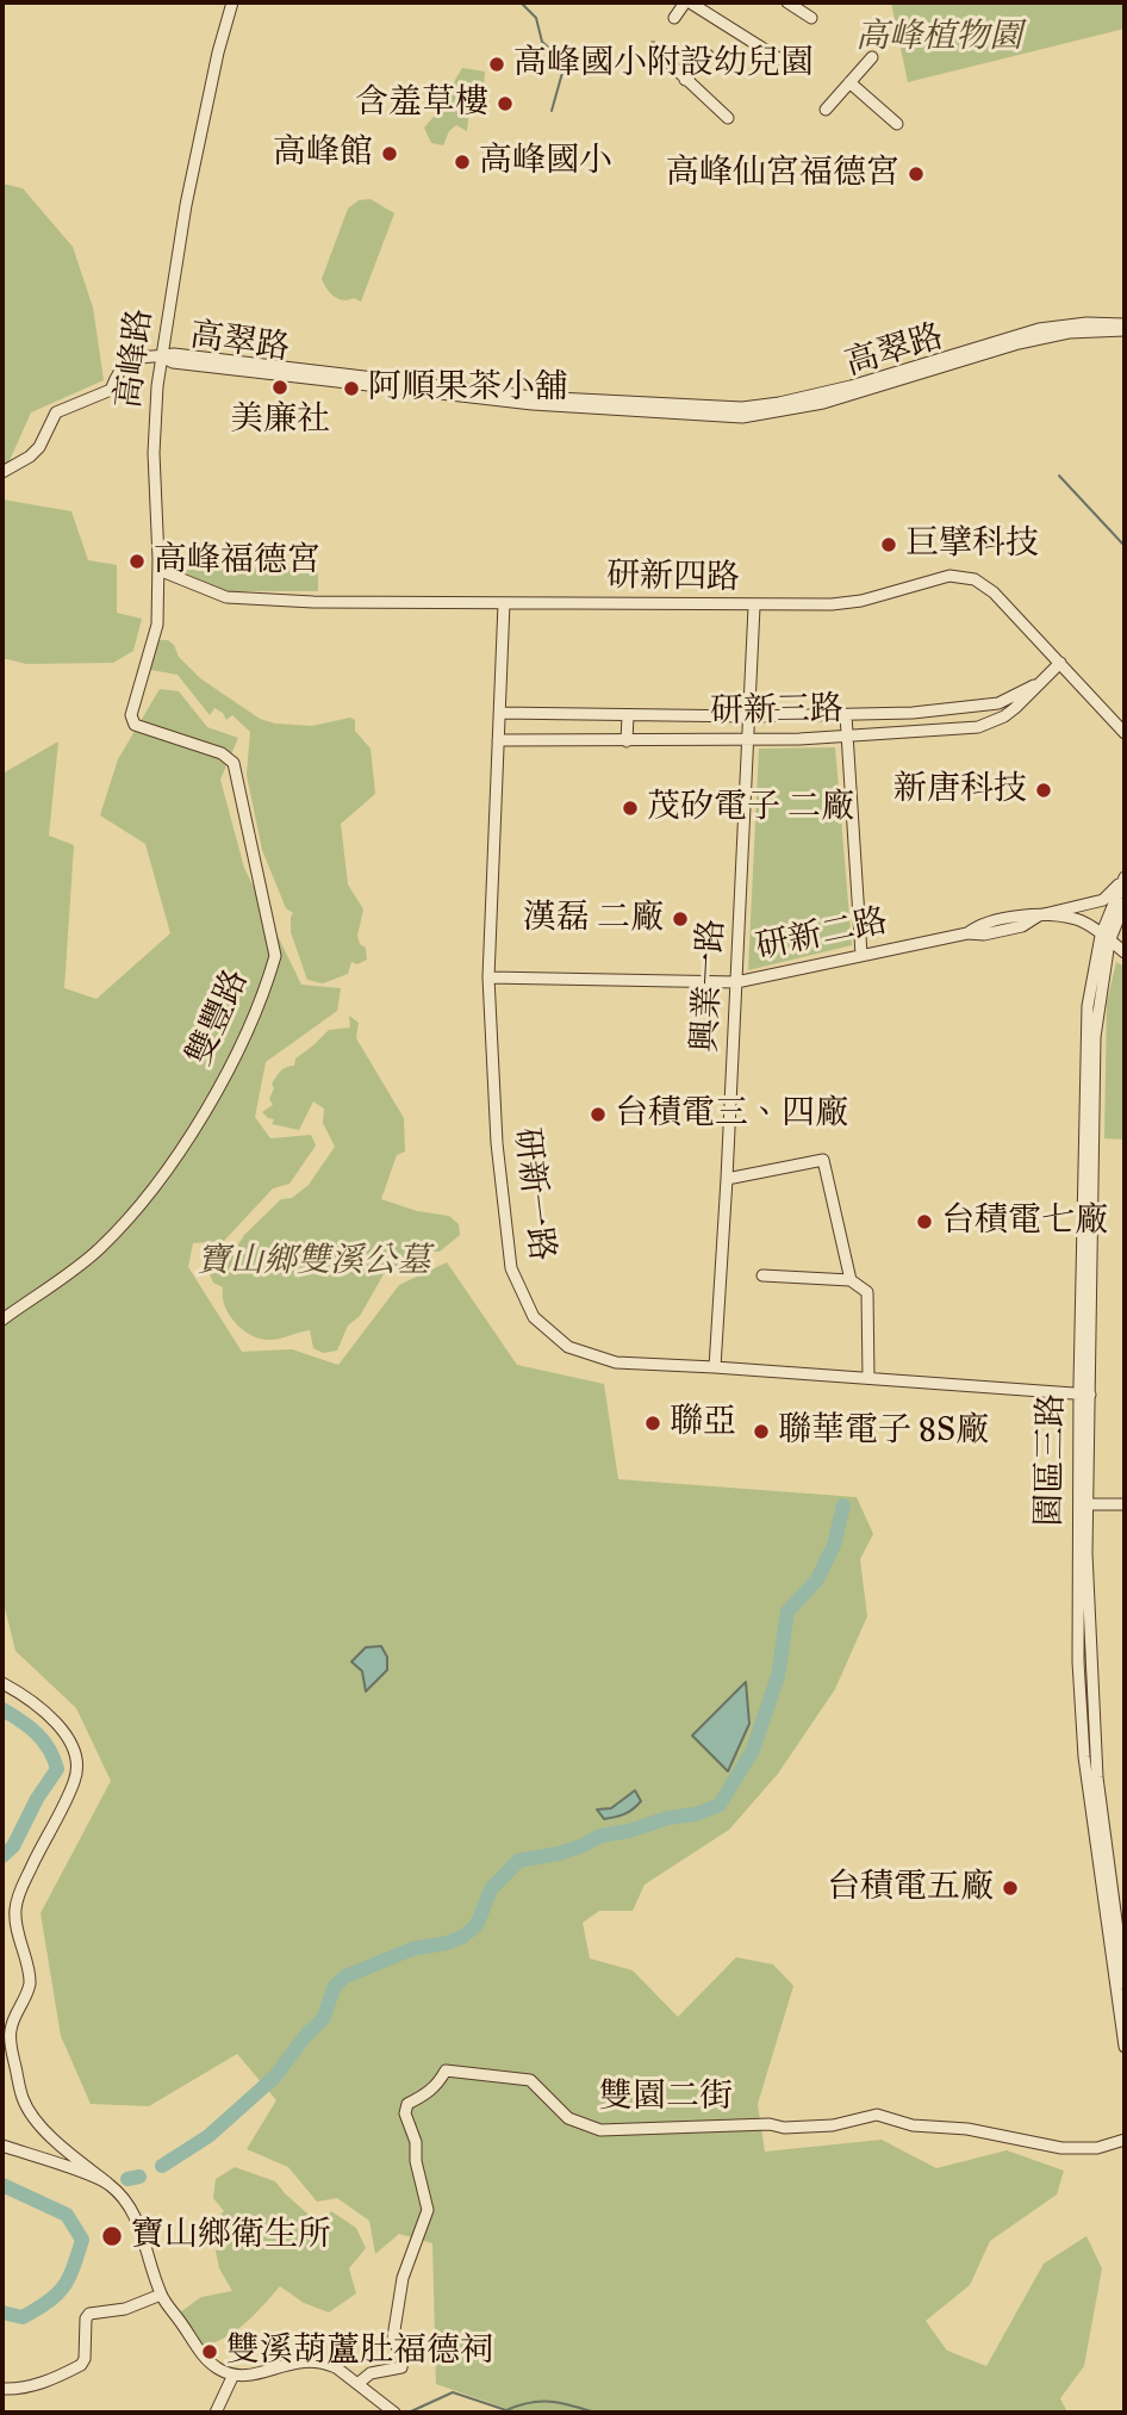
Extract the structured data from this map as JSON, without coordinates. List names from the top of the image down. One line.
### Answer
{"streets":{"street":["高翠路","高峰路","研新四路","研新三路","研新二路","興業一路","雙豐路","研新一路","園區三路","雙園二街"]},"crossings":[["高翠路","高峰路"],["高峰路","研新四路"],["高峰路","雙豐路"],["研新四路","研新三路"],["研新四路","興業一路"],["研新四路","研新一路"],["研新三路","興業一路"],["研新三路","研新一路"],["研新二路","興業一路"],["研新二路","研新一路"],["研新二路","園區三路"],["興業一路","研新一路"],["研新一路","園區三路"]],"parks":["高峰植物園","寶山鄉雙溪公墓"],"places":["高峰國小附設幼兒園","含羞草樓","高峰館","高峰國小","高峰仙宮福德宮","美廉社","阿順果茶小舖","巨擘科技","高峰福德宮","新唐科技","茂矽電子 二廠","漢磊 二廠","台積電三、四廠","台積電七廠","聯亞","聯華電子 8S廠","台積電五廠","寶山鄉衛生所","雙溪葫蘆肚福德祠"]}
